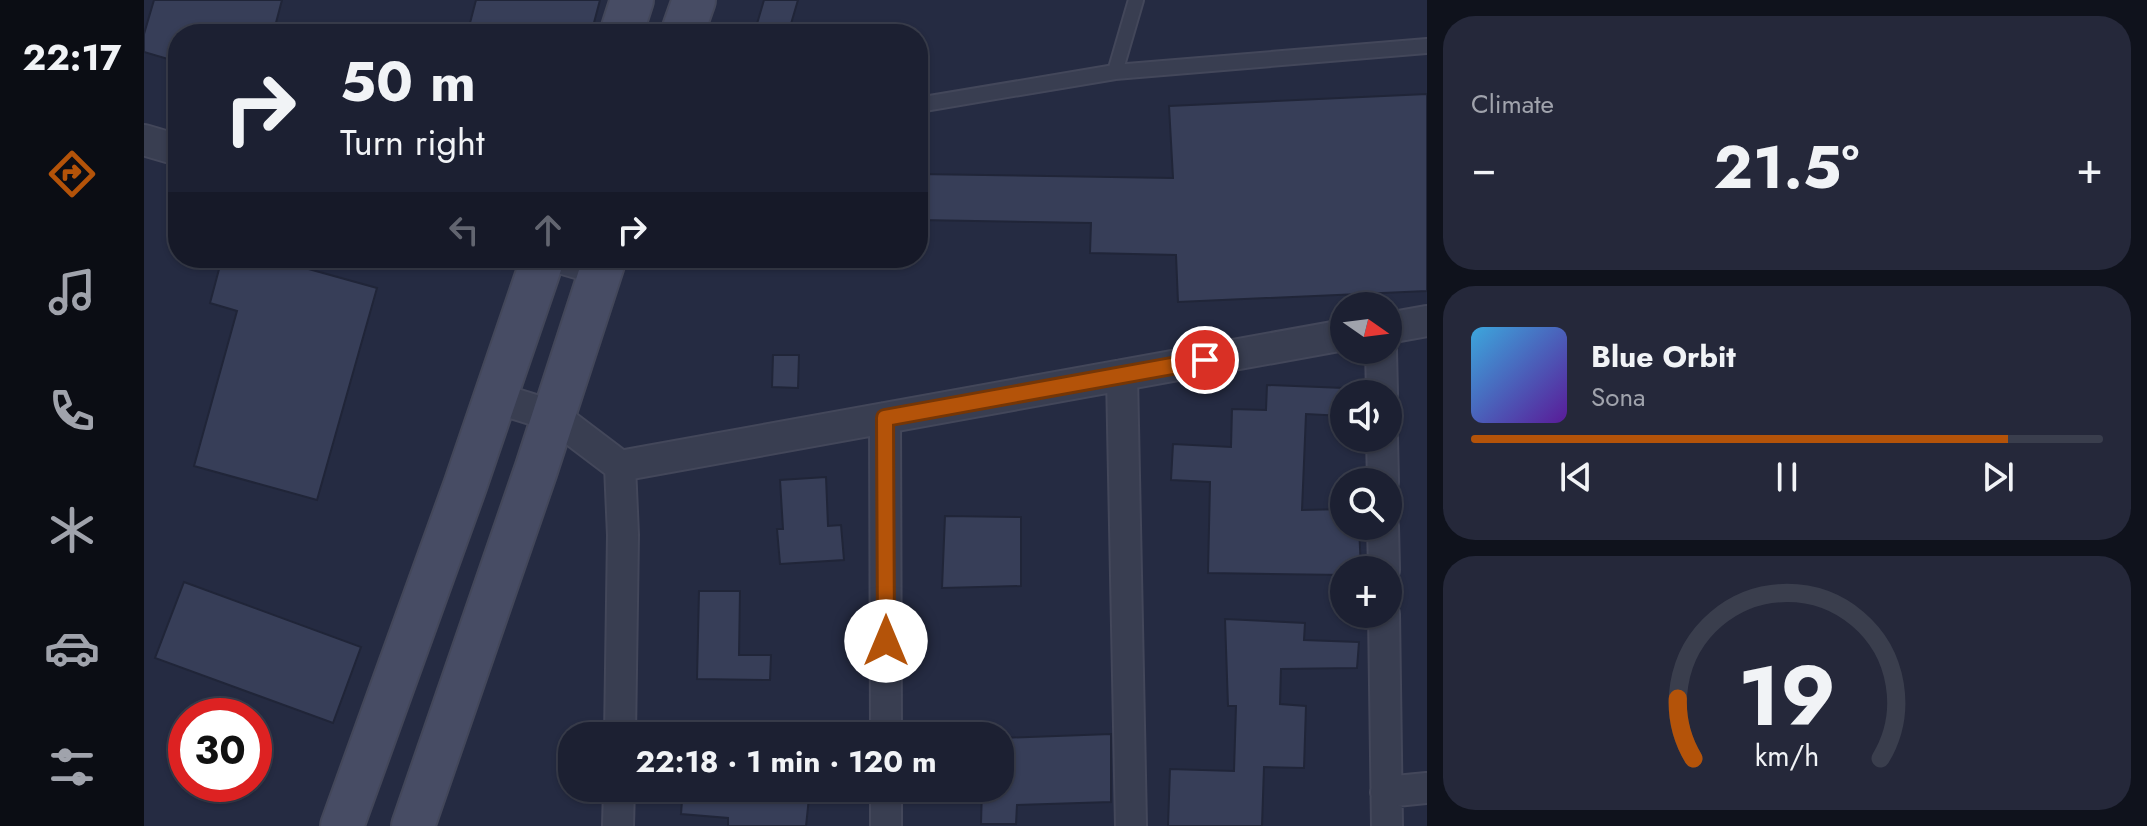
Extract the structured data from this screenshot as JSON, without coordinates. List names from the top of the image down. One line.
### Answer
{"north":"right","page":{"tabs":"22:17","tile":"Climate","turn":["50 m","Turn right"],"heat":["−","21.5°","+"],"map_buttons":"+","song":["Blue Orbit","Sona"],"limit":"30","trip":"22:18 · 1 min · 120 m","gauge":["19","km/h"]}}
